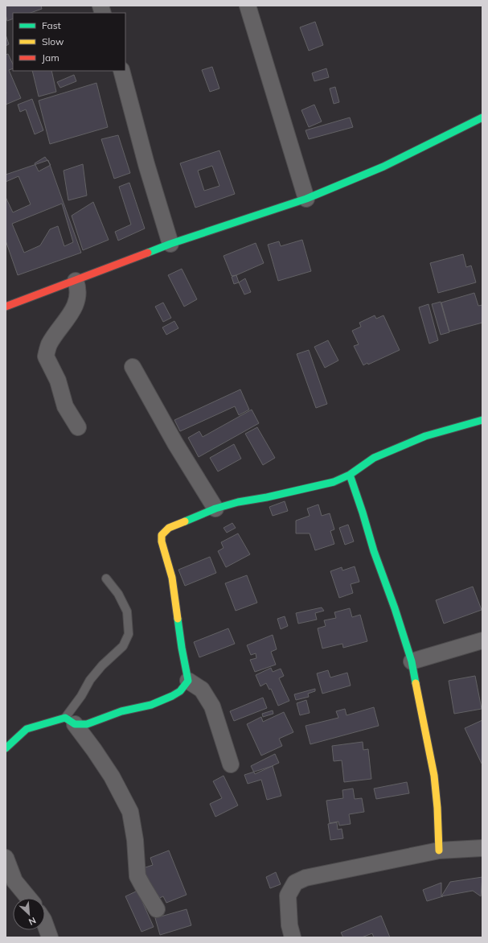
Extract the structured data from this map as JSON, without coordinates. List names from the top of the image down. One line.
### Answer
{"legend":["Fast","Slow","Jam"],"north":"bottom right"}
